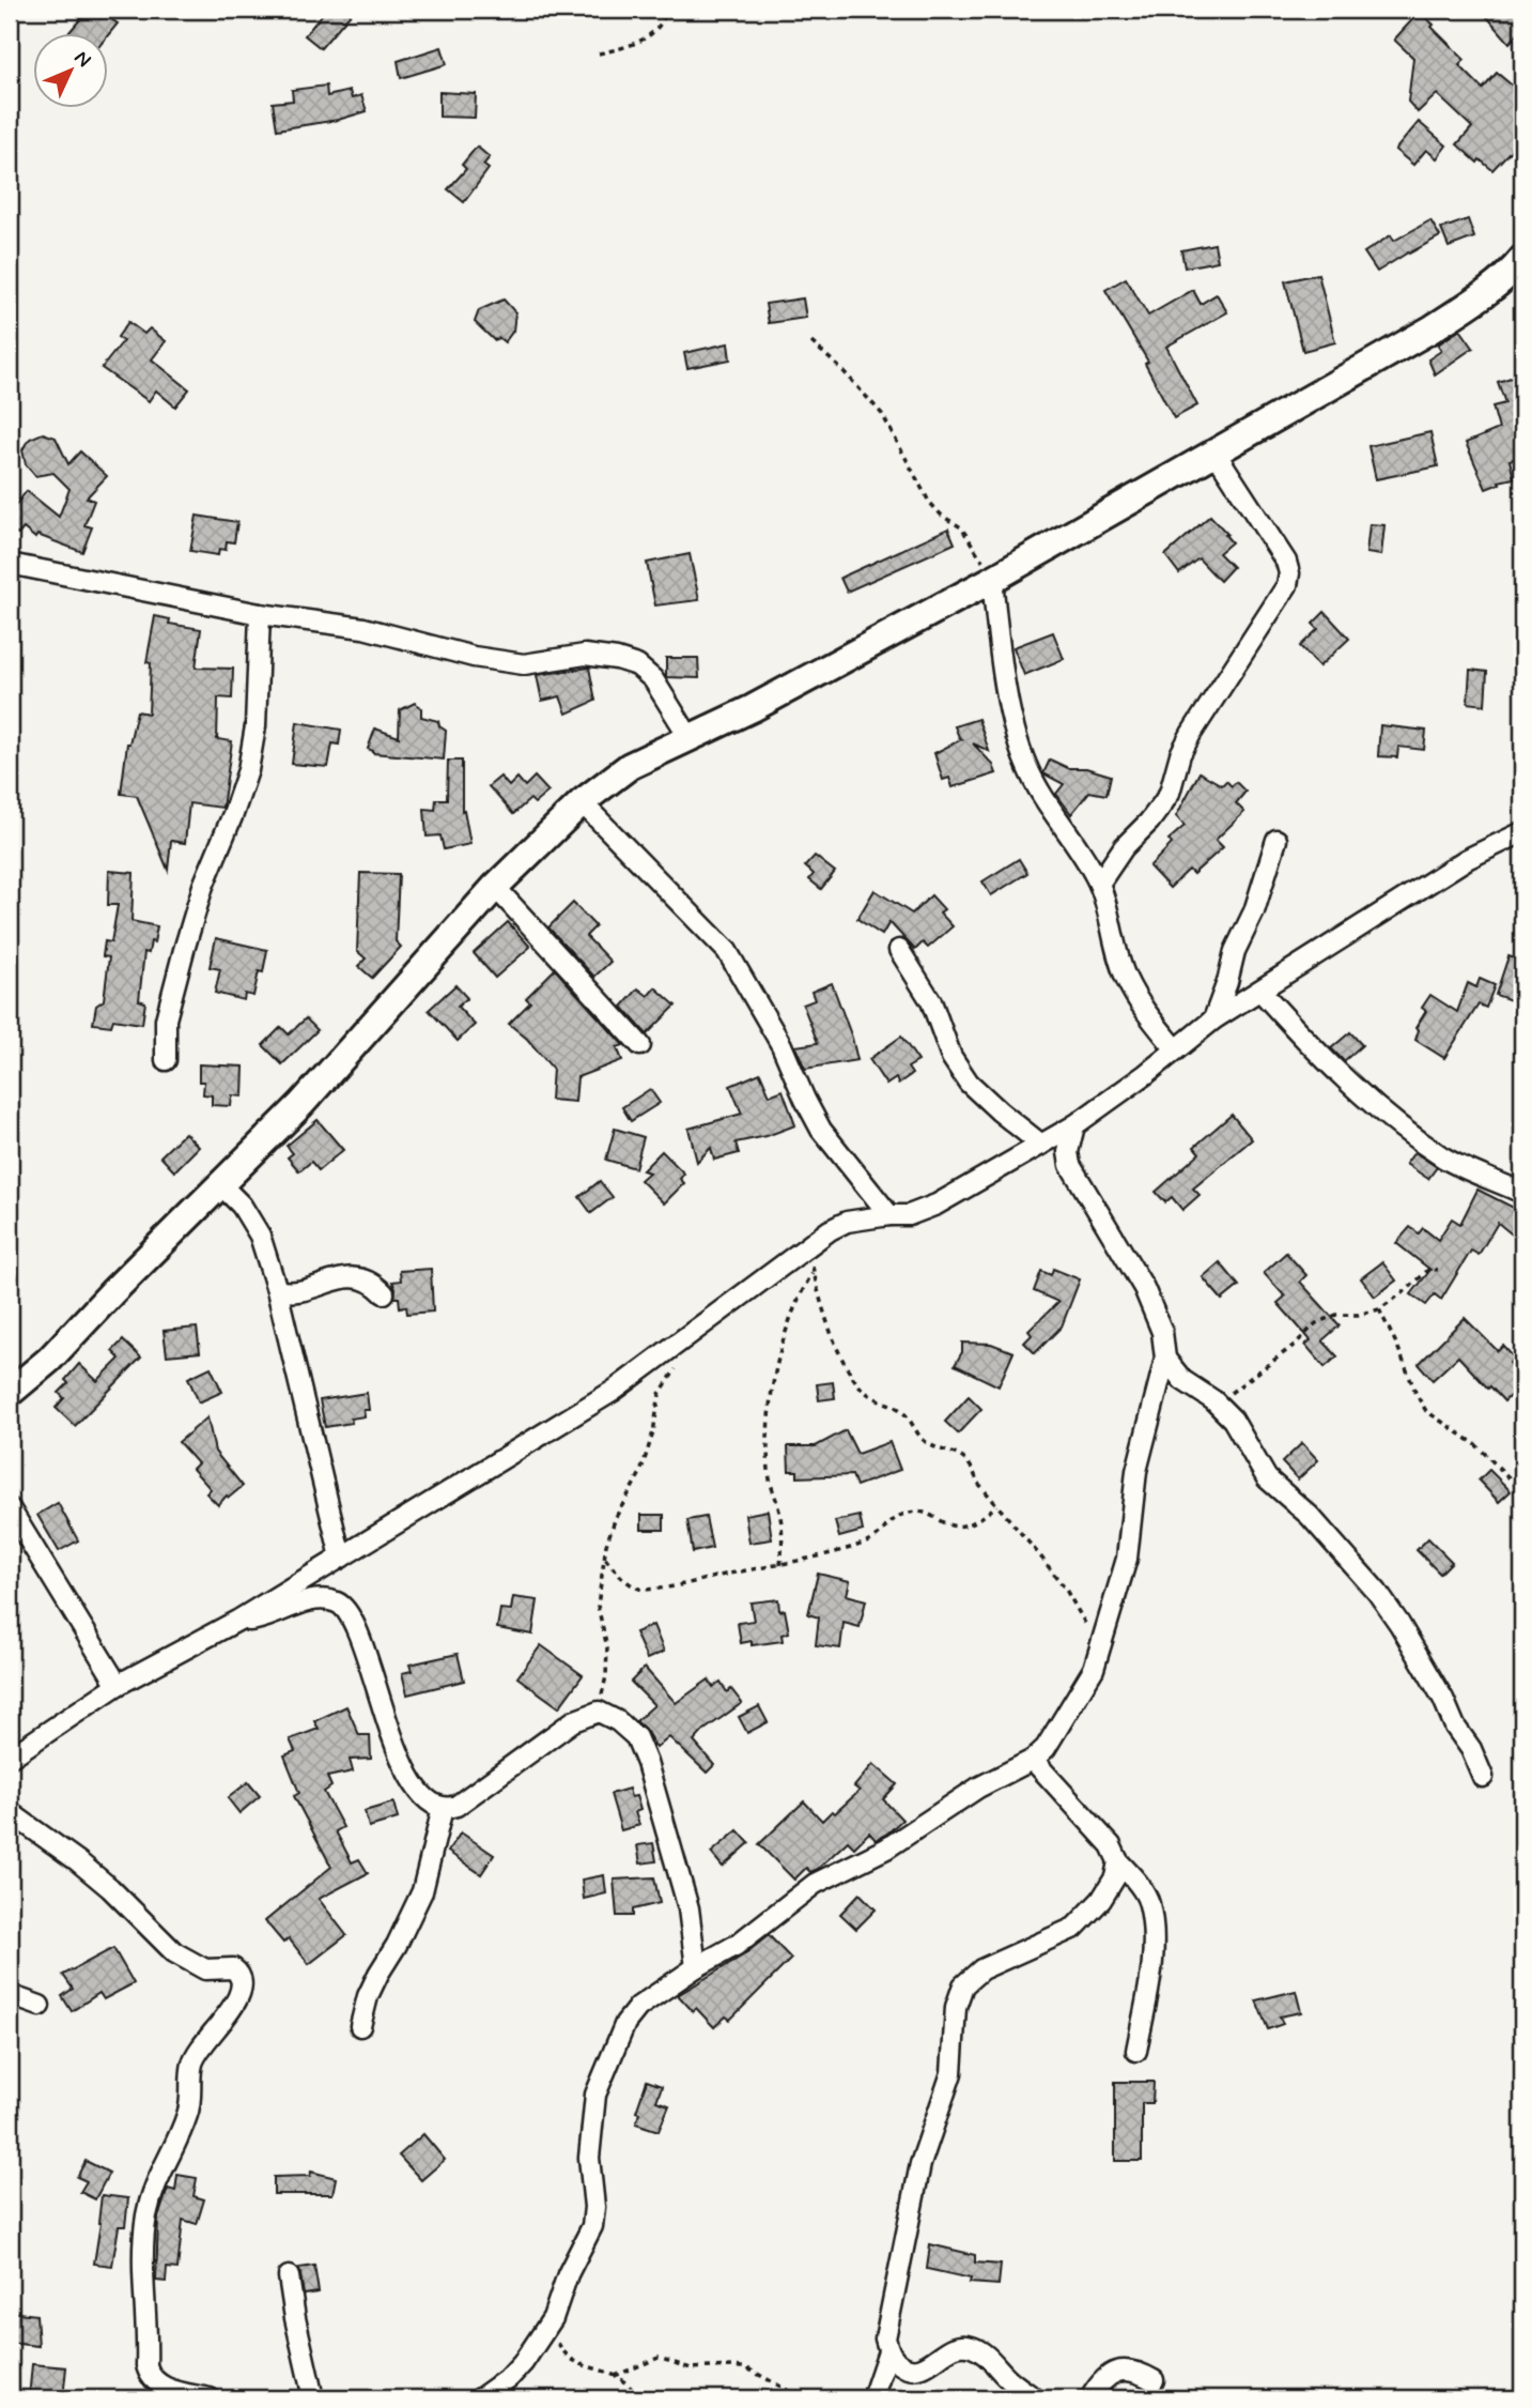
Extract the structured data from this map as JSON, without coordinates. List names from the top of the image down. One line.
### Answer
{"north":"top right"}
